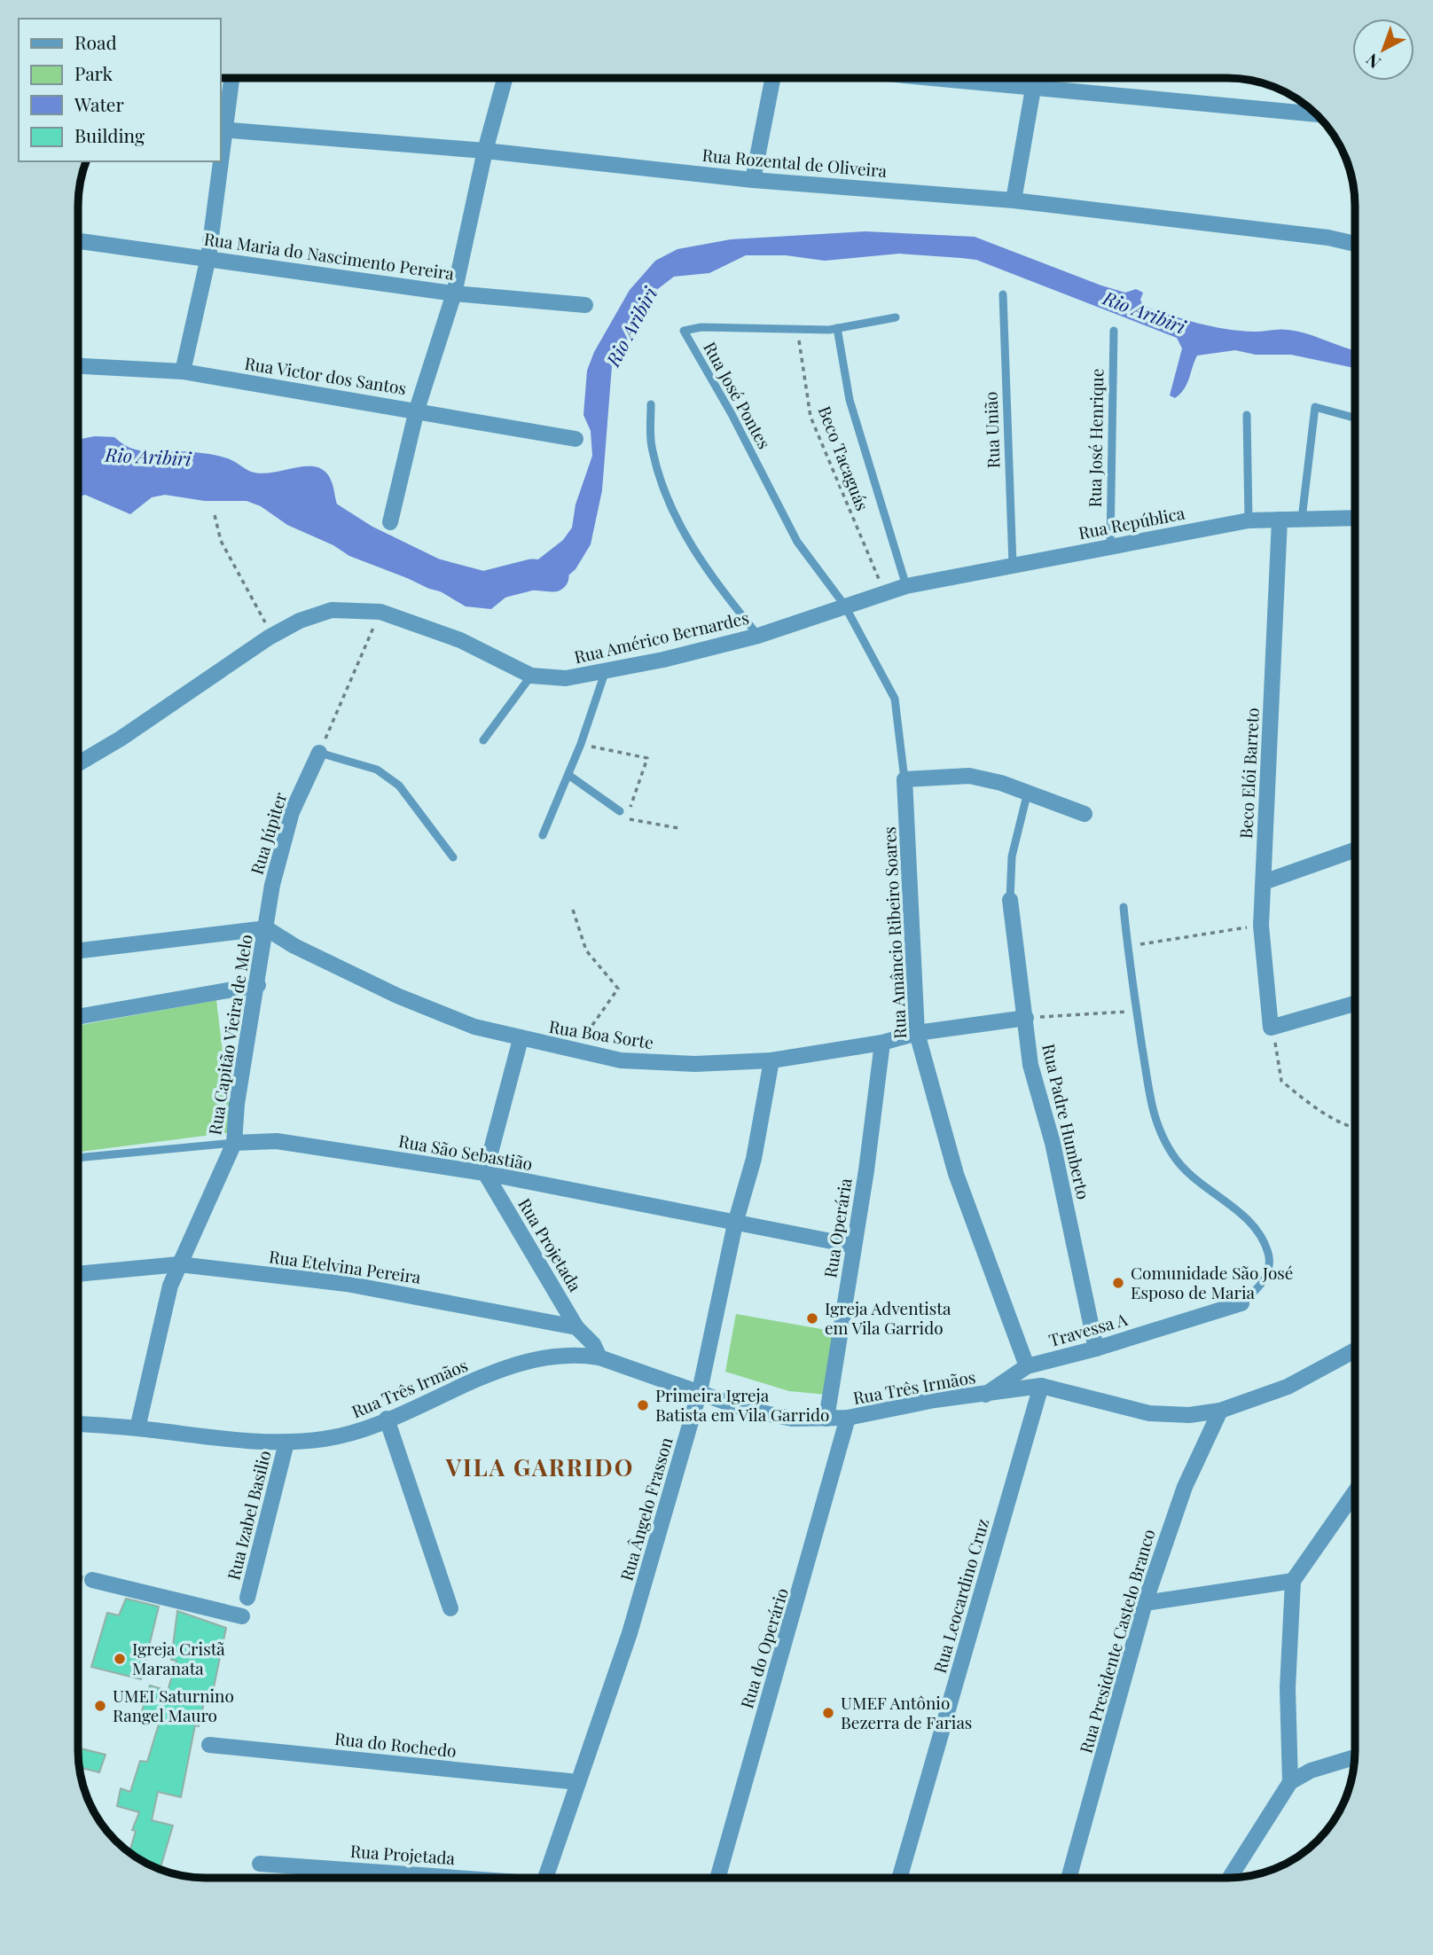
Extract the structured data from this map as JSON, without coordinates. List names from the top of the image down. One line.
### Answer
{"streets":{"street":["Rua Rozental de Oliveira","Rua Maria do Nascimento Pereira","Rua Victor dos Santos","Rua República","Rua Américo Bernardes","Beco Elói Barreto","Rua Júpiter","Rua Amâncio Ribeiro Soares","Rua Capitão Vieira de Melo","Rua Boa Sorte","Rua Padre Humberto","Rua São Sebastião","Rua Operária","Rua Projetada","Rua Etelvina Pereira","Travessa A","Rua Três Irmãos","Rua Ângelo Frasson","Rua Izabel Basilio","Rua Leocardino Cruz","Rua Presidente Castelo Branco","Rua do Operário","Rua do Rochedo"],"lane":["Rua José Pontes","Rua União","Rua José Henrique"],"path":["Beco Tacaguás"]},"crossings":[["Rua José Pontes","Beco Tacaguás"],["Rua José Pontes","Rua Américo Bernardes"],["Rua José Pontes","Rua Amâncio Ribeiro Soares"],["Rua União","Rua República"],["Rua José Henrique","Rua República"],["Beco Tacaguás","Rua Américo Bernardes"],["Rua República","Rua Américo Bernardes"],["Rua República","Beco Elói Barreto"],["Rua Américo Bernardes","Rua Amâncio Ribeiro Soares"],["Rua Júpiter","Rua Capitão Vieira de Melo"],["Rua Júpiter","Rua Boa Sorte"],["Rua Amâncio Ribeiro Soares","Rua Boa Sorte"],["Rua Amâncio Ribeiro Soares","Travessa A"],["Rua Capitão Vieira de Melo","Rua Boa Sorte"],["Rua Capitão Vieira de Melo","Rua São Sebastião"],["Rua Capitão Vieira de Melo","Rua Etelvina Pereira"],["Rua Capitão Vieira de Melo","Rua Três Irmãos"],["Rua Boa Sorte","Rua Padre Humberto"],["Rua Boa Sorte","Rua Operária"],["Rua Boa Sorte","Rua Ângelo Frasson"],["Rua Padre Humberto","Travessa A"],["Rua São Sebastião","Rua Operária"],["Rua São Sebastião","Rua Projetada"],["Rua São Sebastião","Rua Ângelo Frasson"],["Rua Operária","Rua Três Irmãos"],["Rua Projetada","Rua Etelvina Pereira"],["Travessa A","Rua Três Irmãos"],["Rua Três Irmãos","Rua Ângelo Frasson"],["Rua Três Irmãos","Rua Izabel Basilio"],["Rua Três Irmãos","Rua Leocardino Cruz"],["Rua Três Irmãos","Rua Presidente Castelo Branco"],["Rua Três Irmãos","Rua do Operário"],["Rua Ângelo Frasson","Rua do Rochedo"]],"districts":["VILA GARRIDO"],"water":["Rio Aribiri"],"places":["Comunidade São José Esposo de Maria","Igreja Adventista em Vila Garrido","Primeira Igreja Batista em Vila Garrido","Igreja Cristã Maranata","UMEI Saturnino Rangel Mauro","UMEF Antônio Bezerra de Farias"],"legend":["Road","Park","Water","Building"],"north":"bottom left"}
